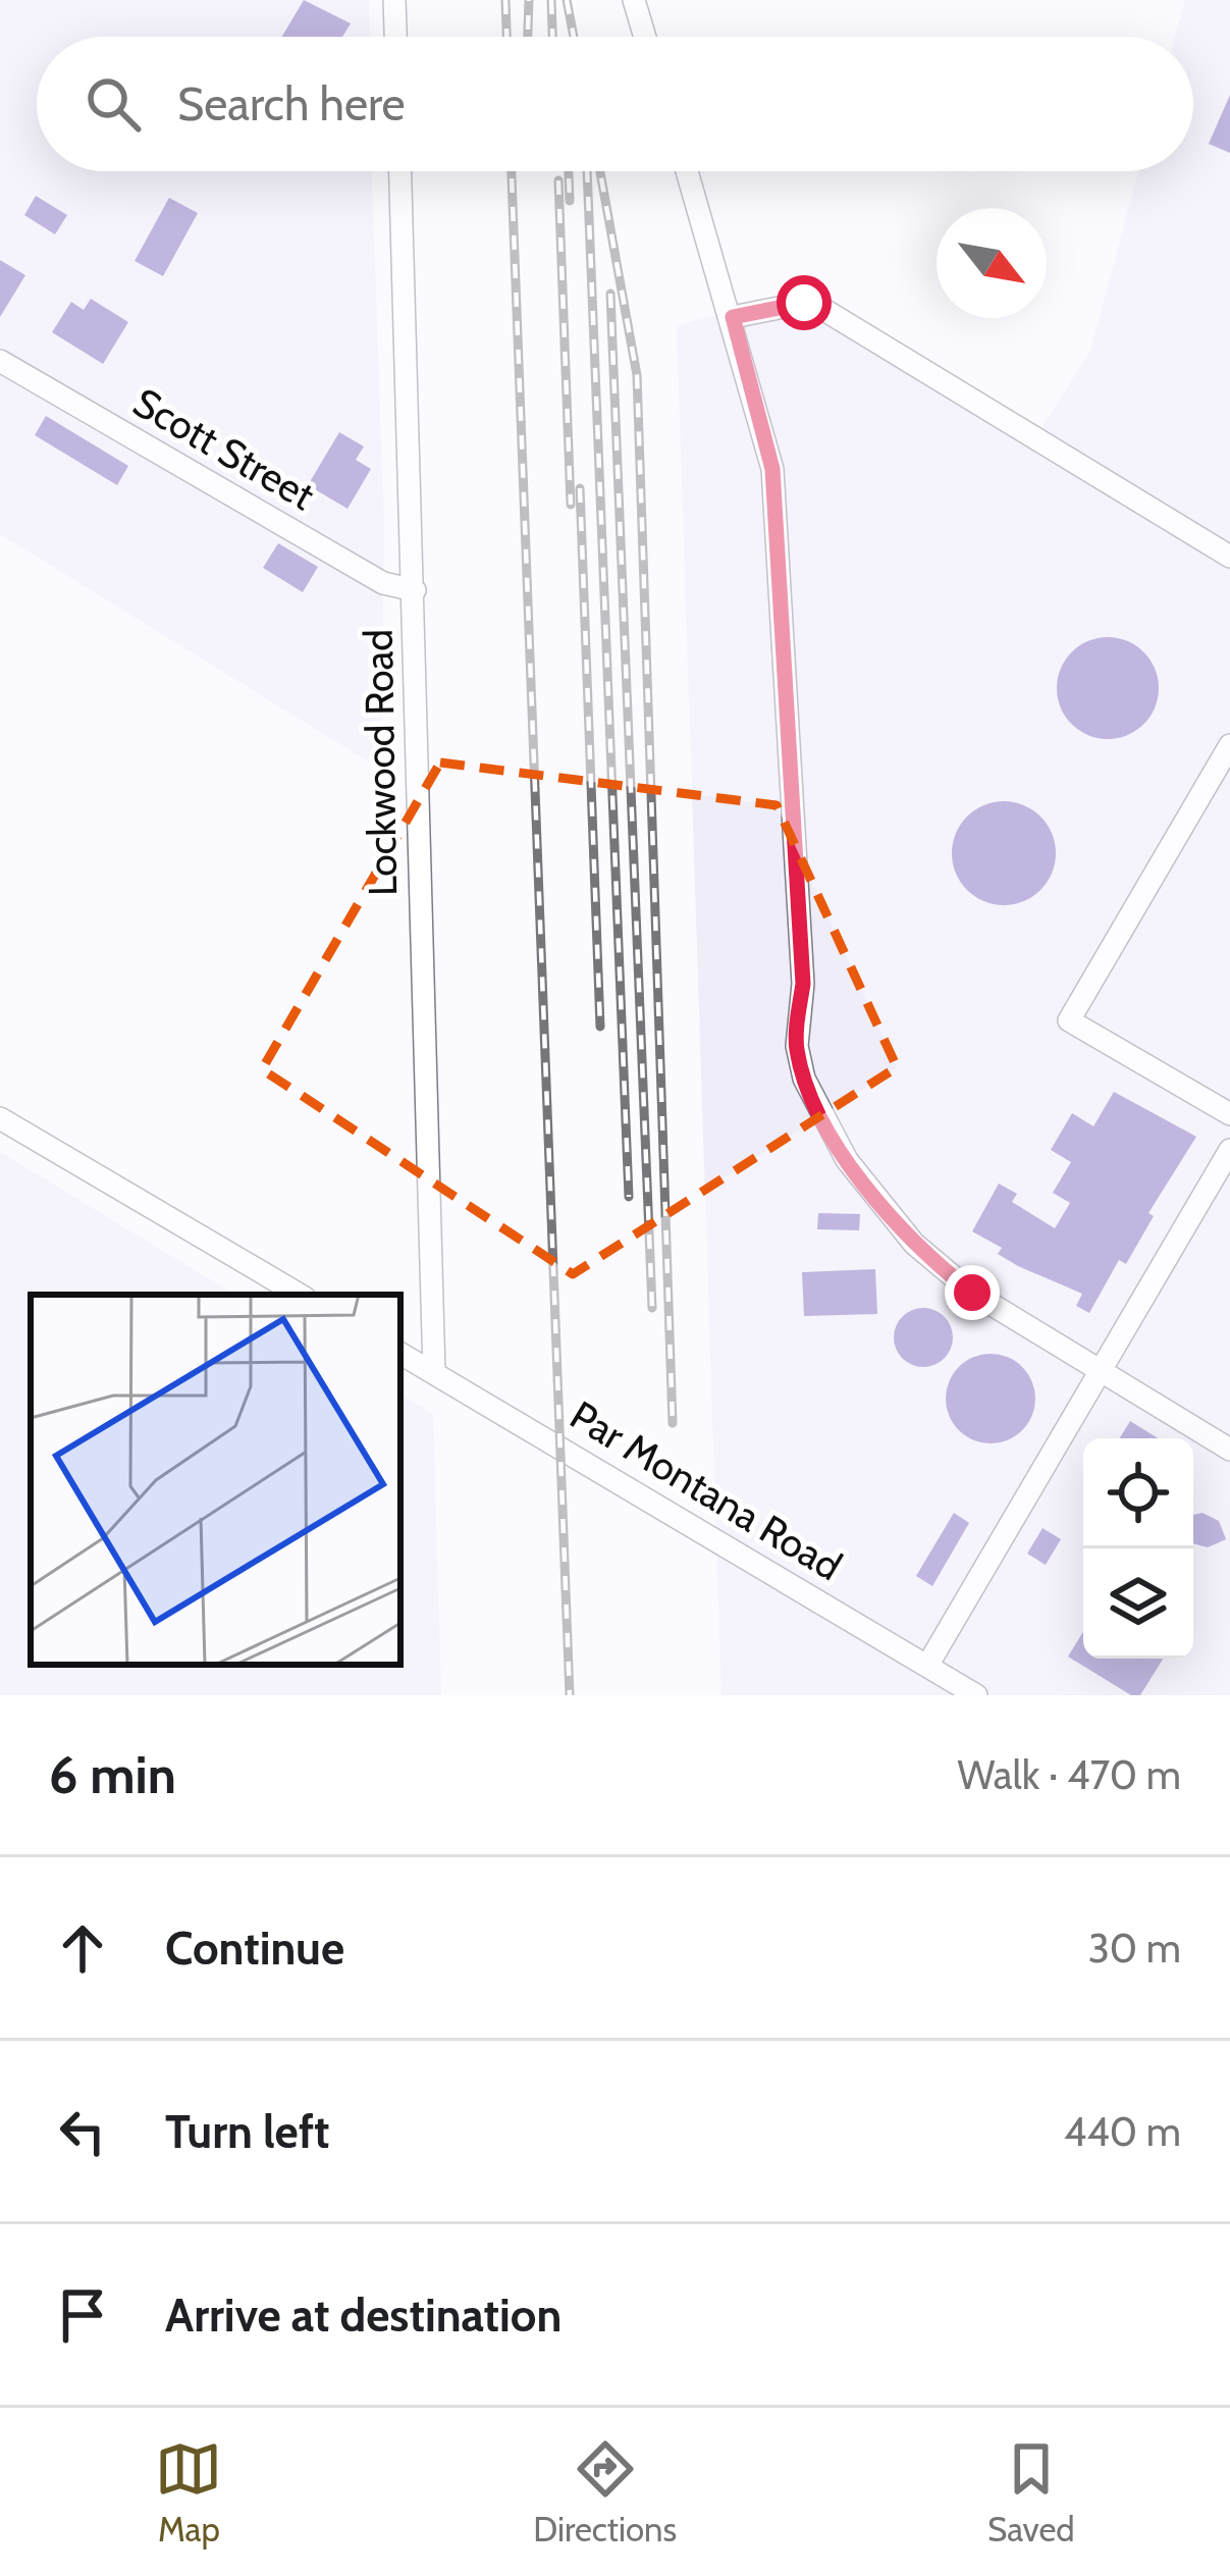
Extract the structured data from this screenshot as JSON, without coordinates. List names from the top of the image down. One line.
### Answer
{"streets":{"street":["Scott Street","Lockwood Road","Par Montana Road"]},"crossings":[["Scott Street","Lockwood Road"],["Lockwood Road","Par Montana Road"]],"north":"bottom right","page":{"search":"Search here","heading":["6 min","Walk · 470 m"],"list":[["Continue","30 m"],["Turn left","440 m"],"Arrive at destination"],"nav":["Map","Directions","Saved"]}}
